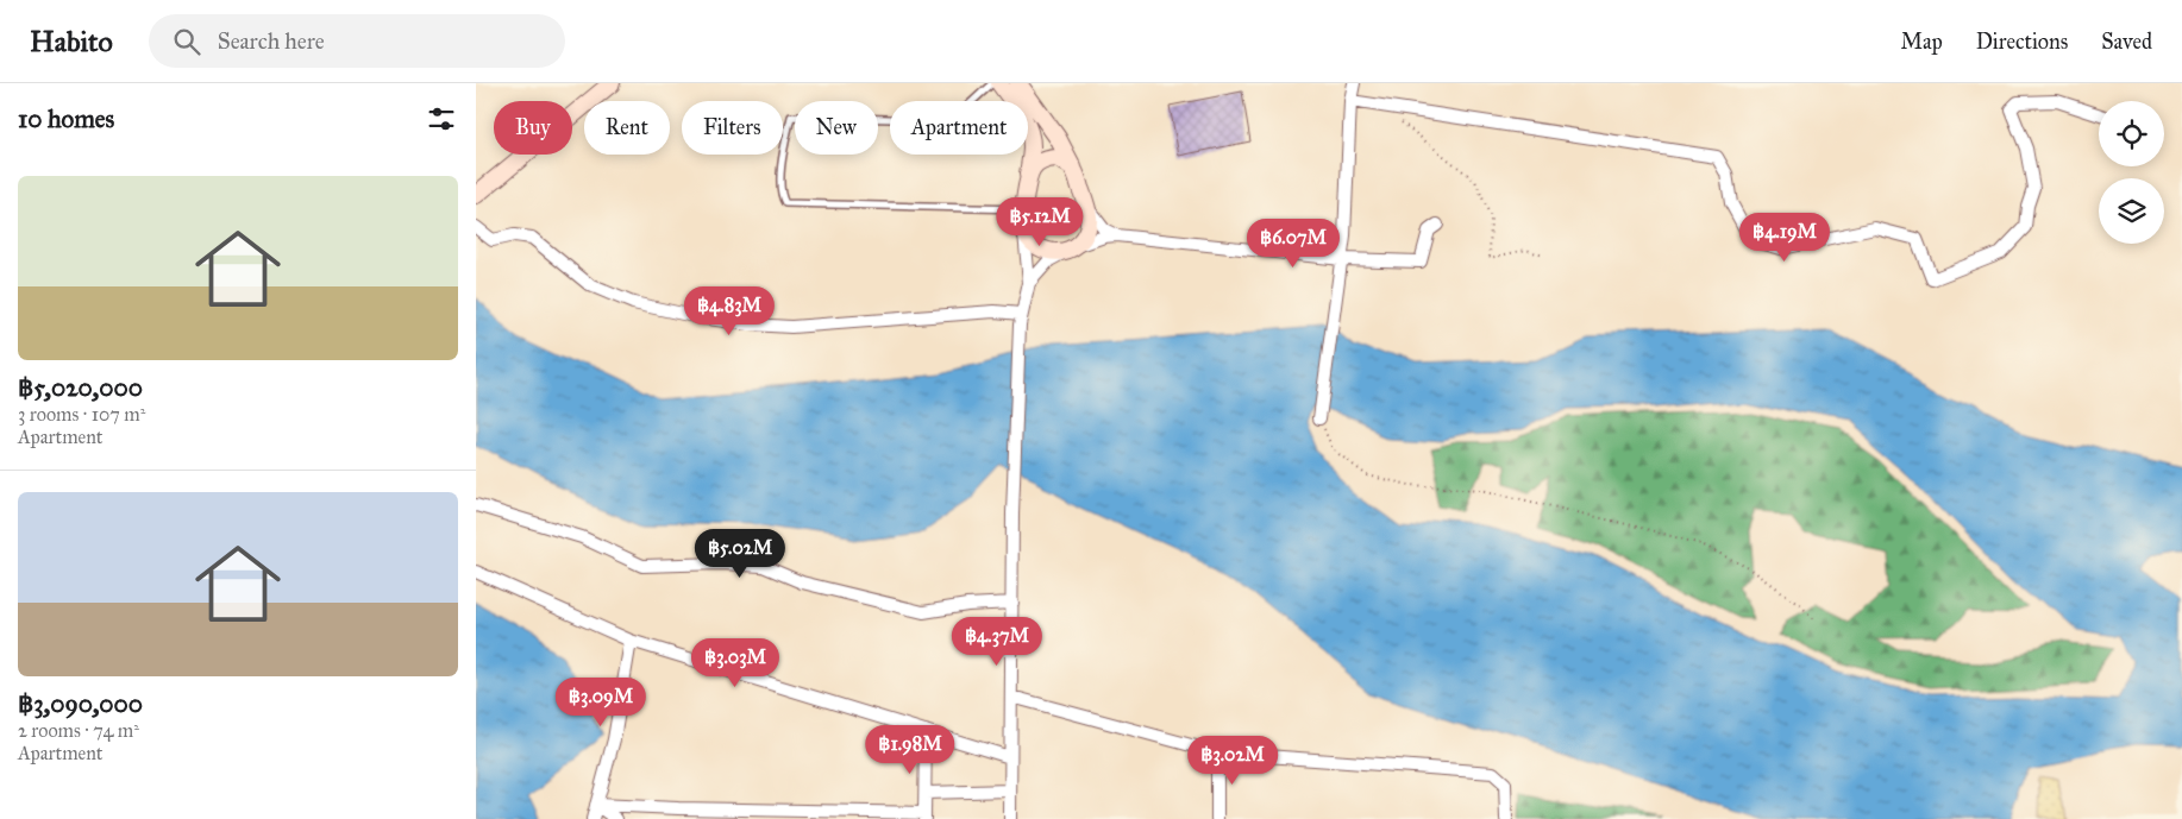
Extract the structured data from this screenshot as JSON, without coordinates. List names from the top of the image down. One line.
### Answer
{"page":{"header":"Habito","search":"Search here","nav":["Map","Directions","Saved"],"heading":"10 homes","chip":["Buy","Rent","Filters","New","Apartment"],"list":[{"name":"฿5,020,000","note":"3 rooms · 107 m² · Apartment"},{"name":"฿3,090,000","note":"2 rooms · 74 m² · Apartment"}],"price":["฿5.12M","฿4.19M","฿6.07M","฿4.83M","฿5.02M","฿4.37M","฿3.03M","฿3.09M","฿1.98M","฿3.02M"]}}
